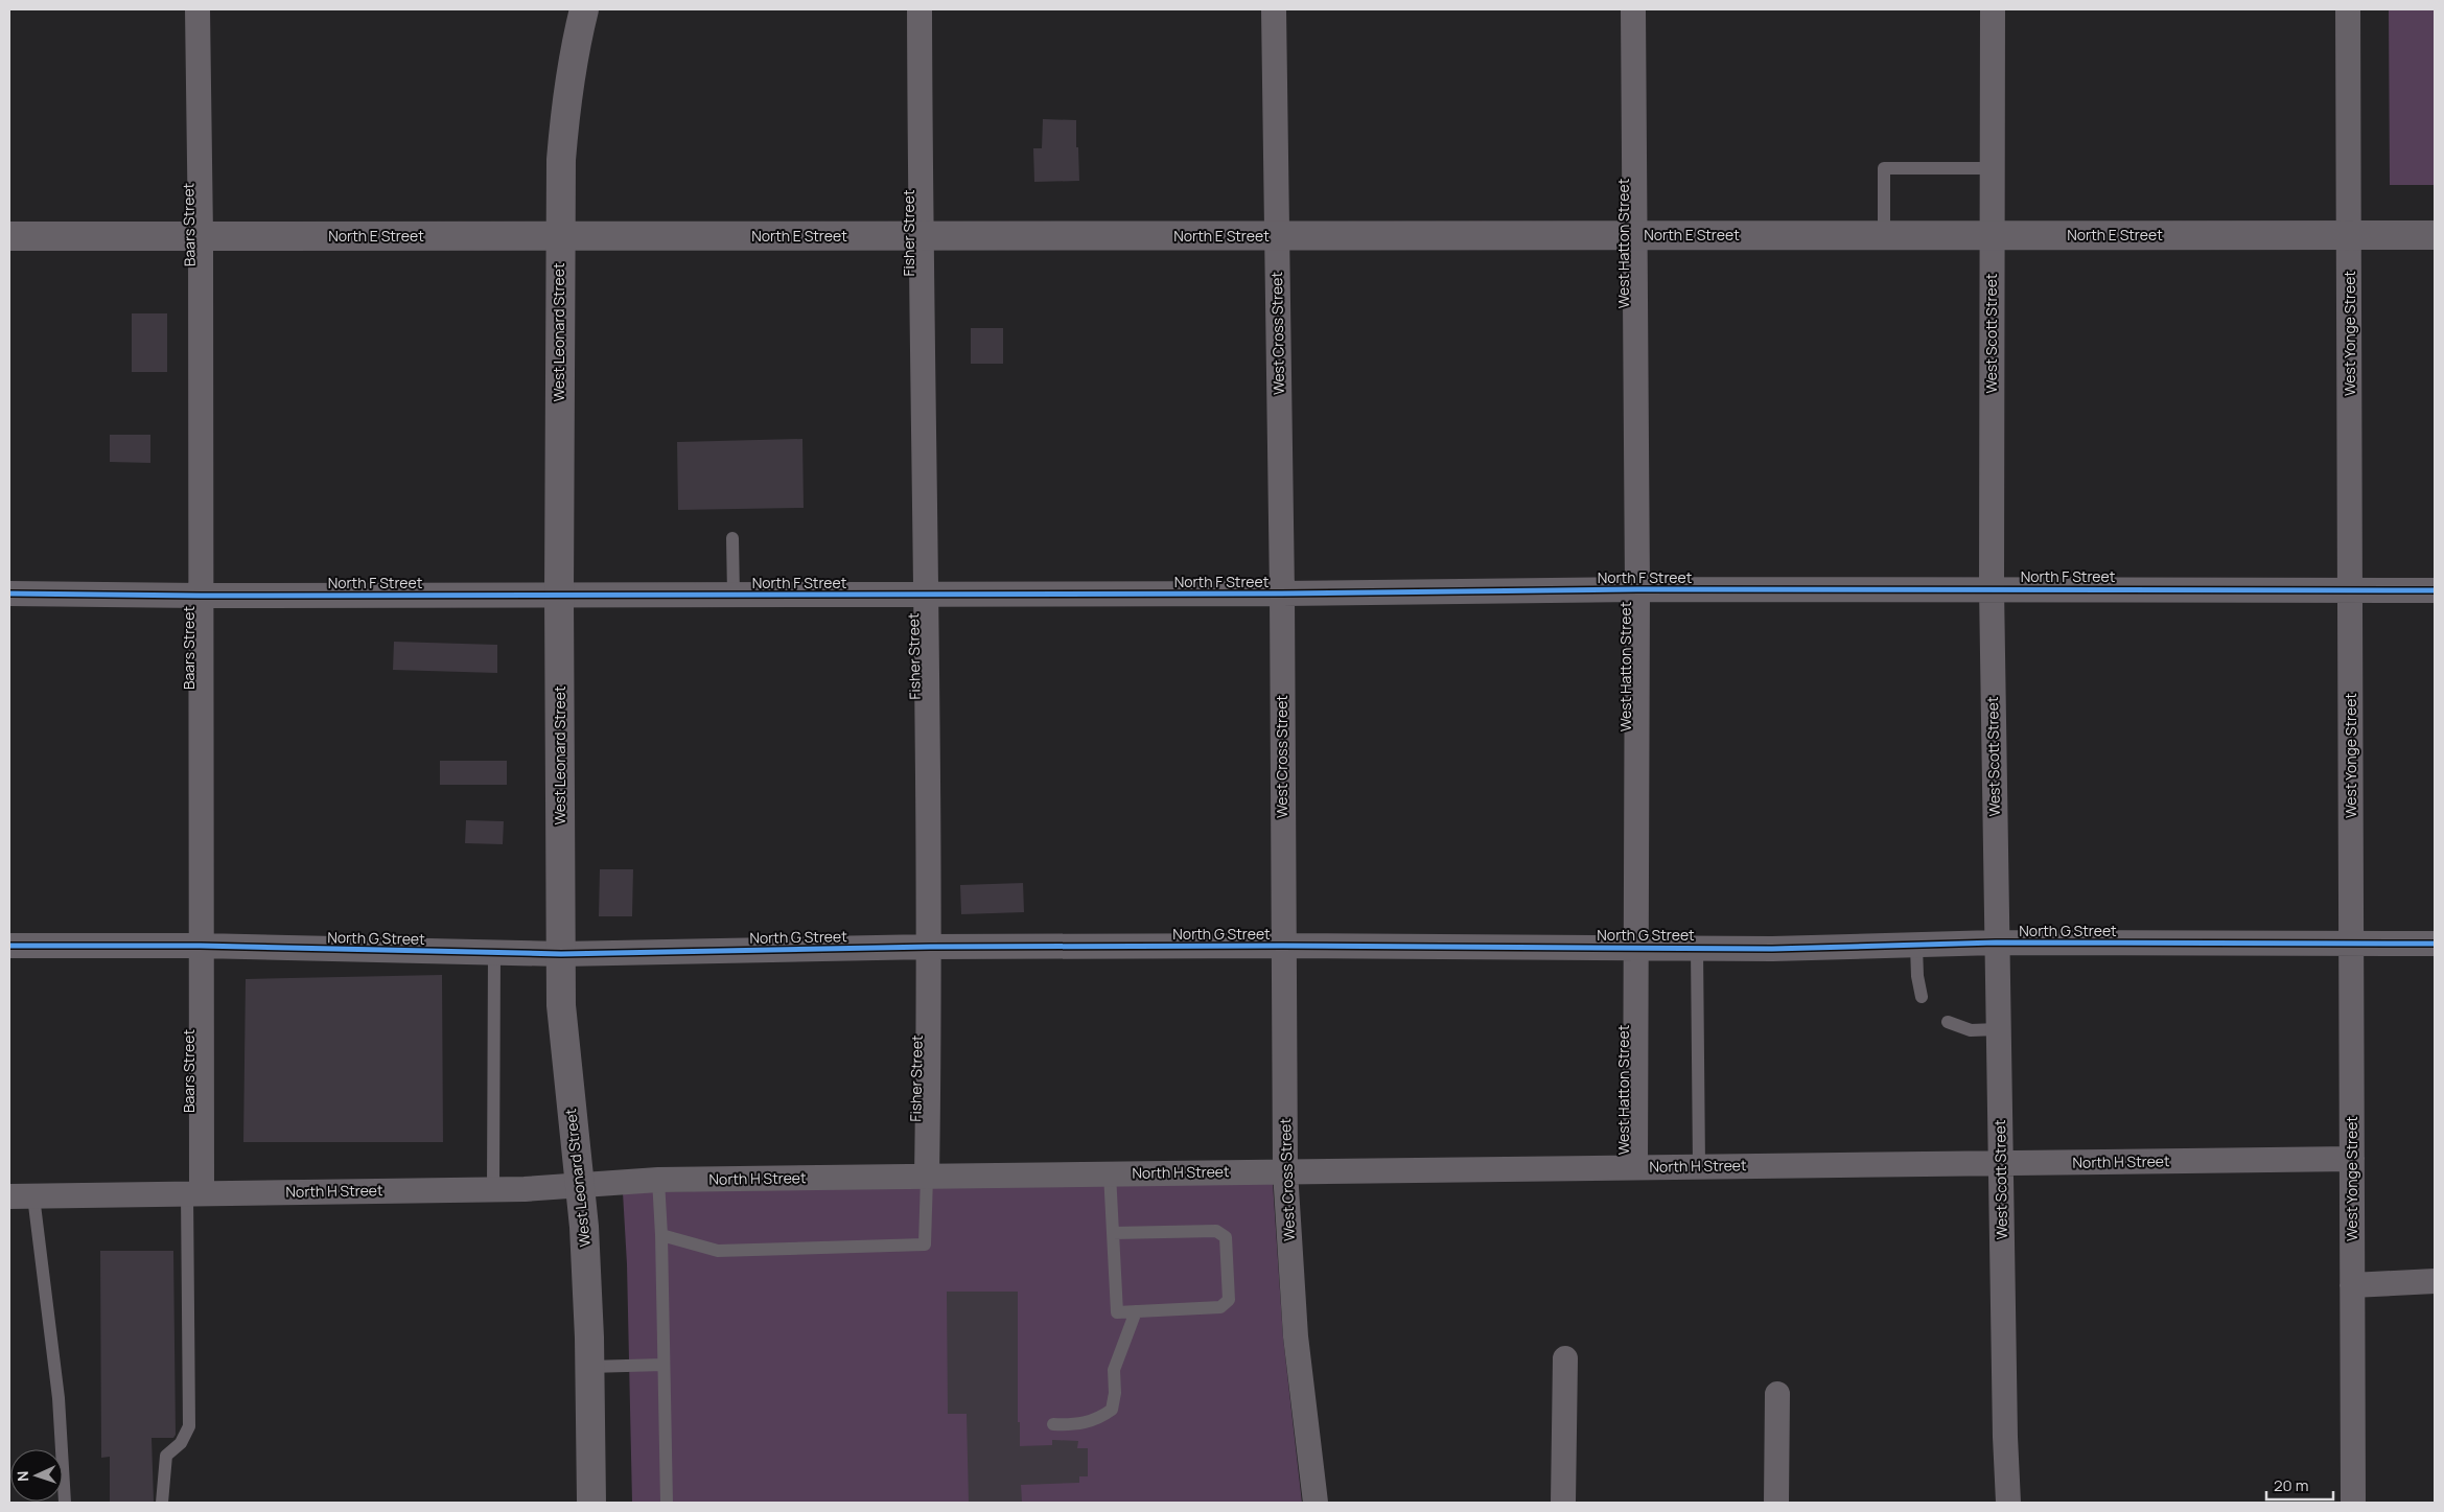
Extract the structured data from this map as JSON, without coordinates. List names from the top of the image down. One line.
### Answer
{"streets":{"street":["Baars Street","Fisher Street","North E Street","West Hatton Street","West Leonard Street","West Cross Street","West Scott Street","West Yonge Street","North F Street","North G Street","North H Street"]},"crossings":[["Baars Street","North E Street"],["Baars Street","North F Street"],["Baars Street","North G Street"],["Baars Street","North H Street"],["Fisher Street","North E Street"],["Fisher Street","North F Street"],["Fisher Street","North G Street"],["Fisher Street","North H Street"],["North E Street","West Hatton Street"],["North E Street","West Leonard Street"],["North E Street","West Cross Street"],["North E Street","West Scott Street"],["North E Street","West Yonge Street"],["West Hatton Street","North F Street"],["West Hatton Street","North G Street"],["West Hatton Street","North H Street"],["West Leonard Street","North F Street"],["West Leonard Street","North G Street"],["West Leonard Street","North H Street"],["West Cross Street","North F Street"],["West Cross Street","North G Street"],["West Cross Street","North H Street"],["West Scott Street","North F Street"],["West Scott Street","North G Street"],["West Scott Street","North H Street"],["West Yonge Street","North F Street"],["West Yonge Street","North G Street"],["West Yonge Street","North H Street"]],"scale_bar":"20 m","north":"left"}
